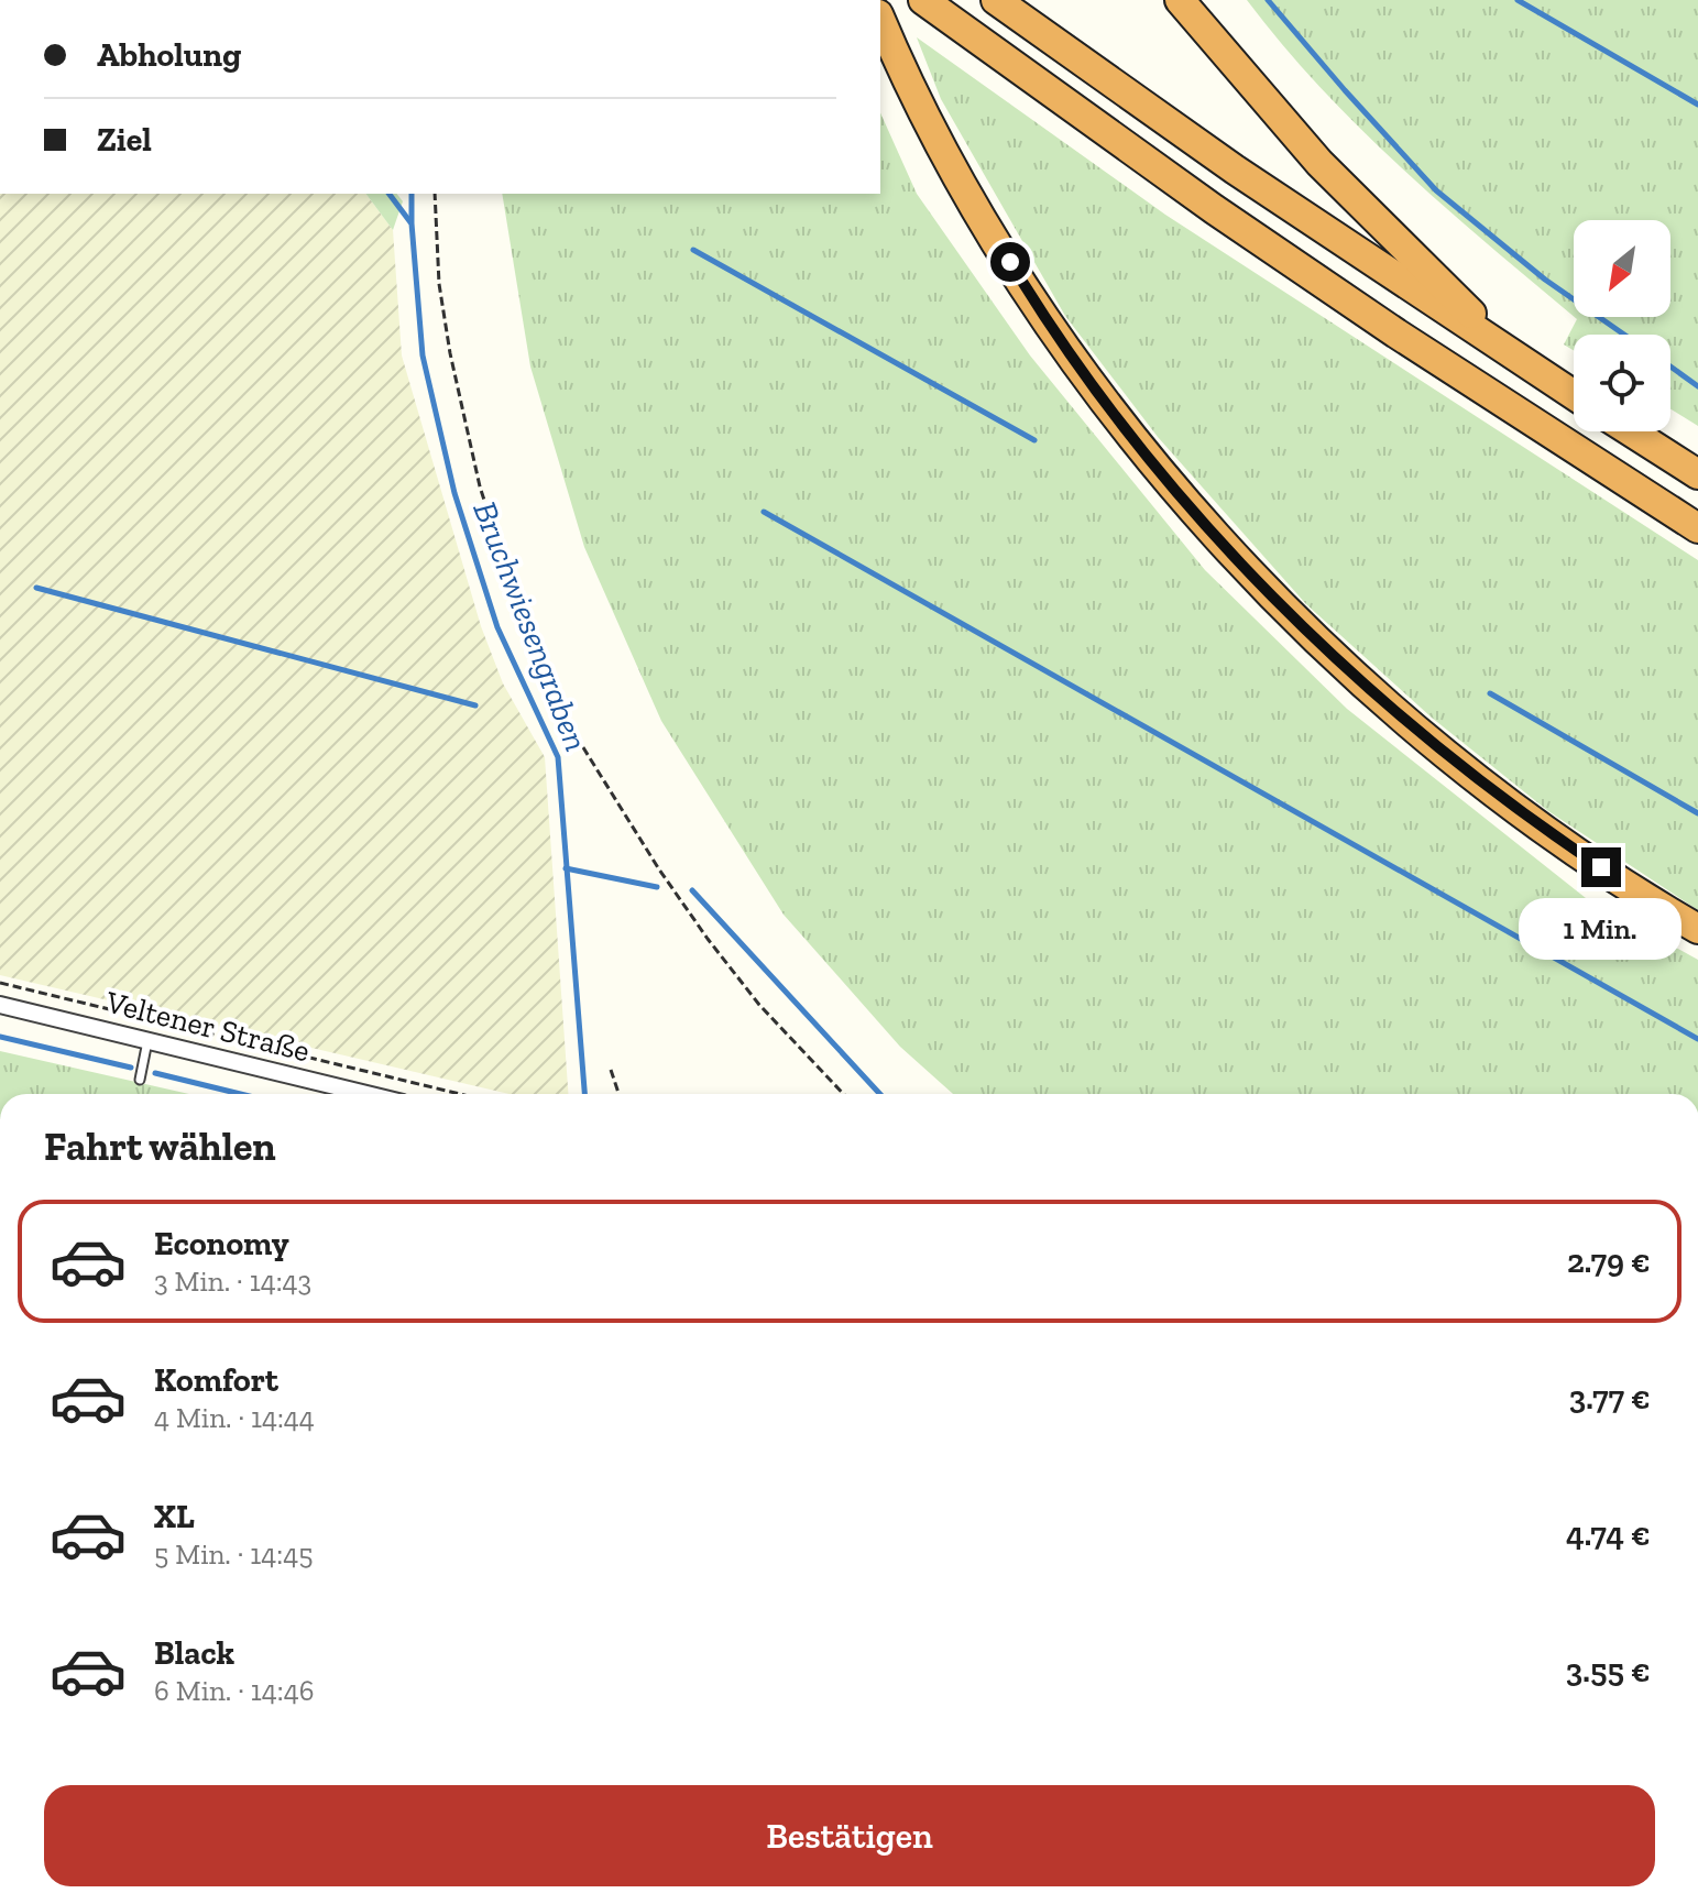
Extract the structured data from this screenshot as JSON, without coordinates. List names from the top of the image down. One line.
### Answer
{"streets":{"street":["Veltener Straße"]},"water":["Bruchwiesengraben"],"north":"bottom left","page":{"banner":["Abholung","Ziel"],"bubble":"1 Min.","heading":"Fahrt wählen","list":[{"name":"Economy","note":"3 Min. · 14:43","value":"2.79 €"},{"name":"Komfort","note":"4 Min. · 14:44","value":"3.77 €"},{"name":"XL","note":"5 Min. · 14:45","value":"4.74 €"},{"name":"Black","note":"6 Min. · 14:46","value":"3.55 €"}],"buttons":"Bestätigen"}}
